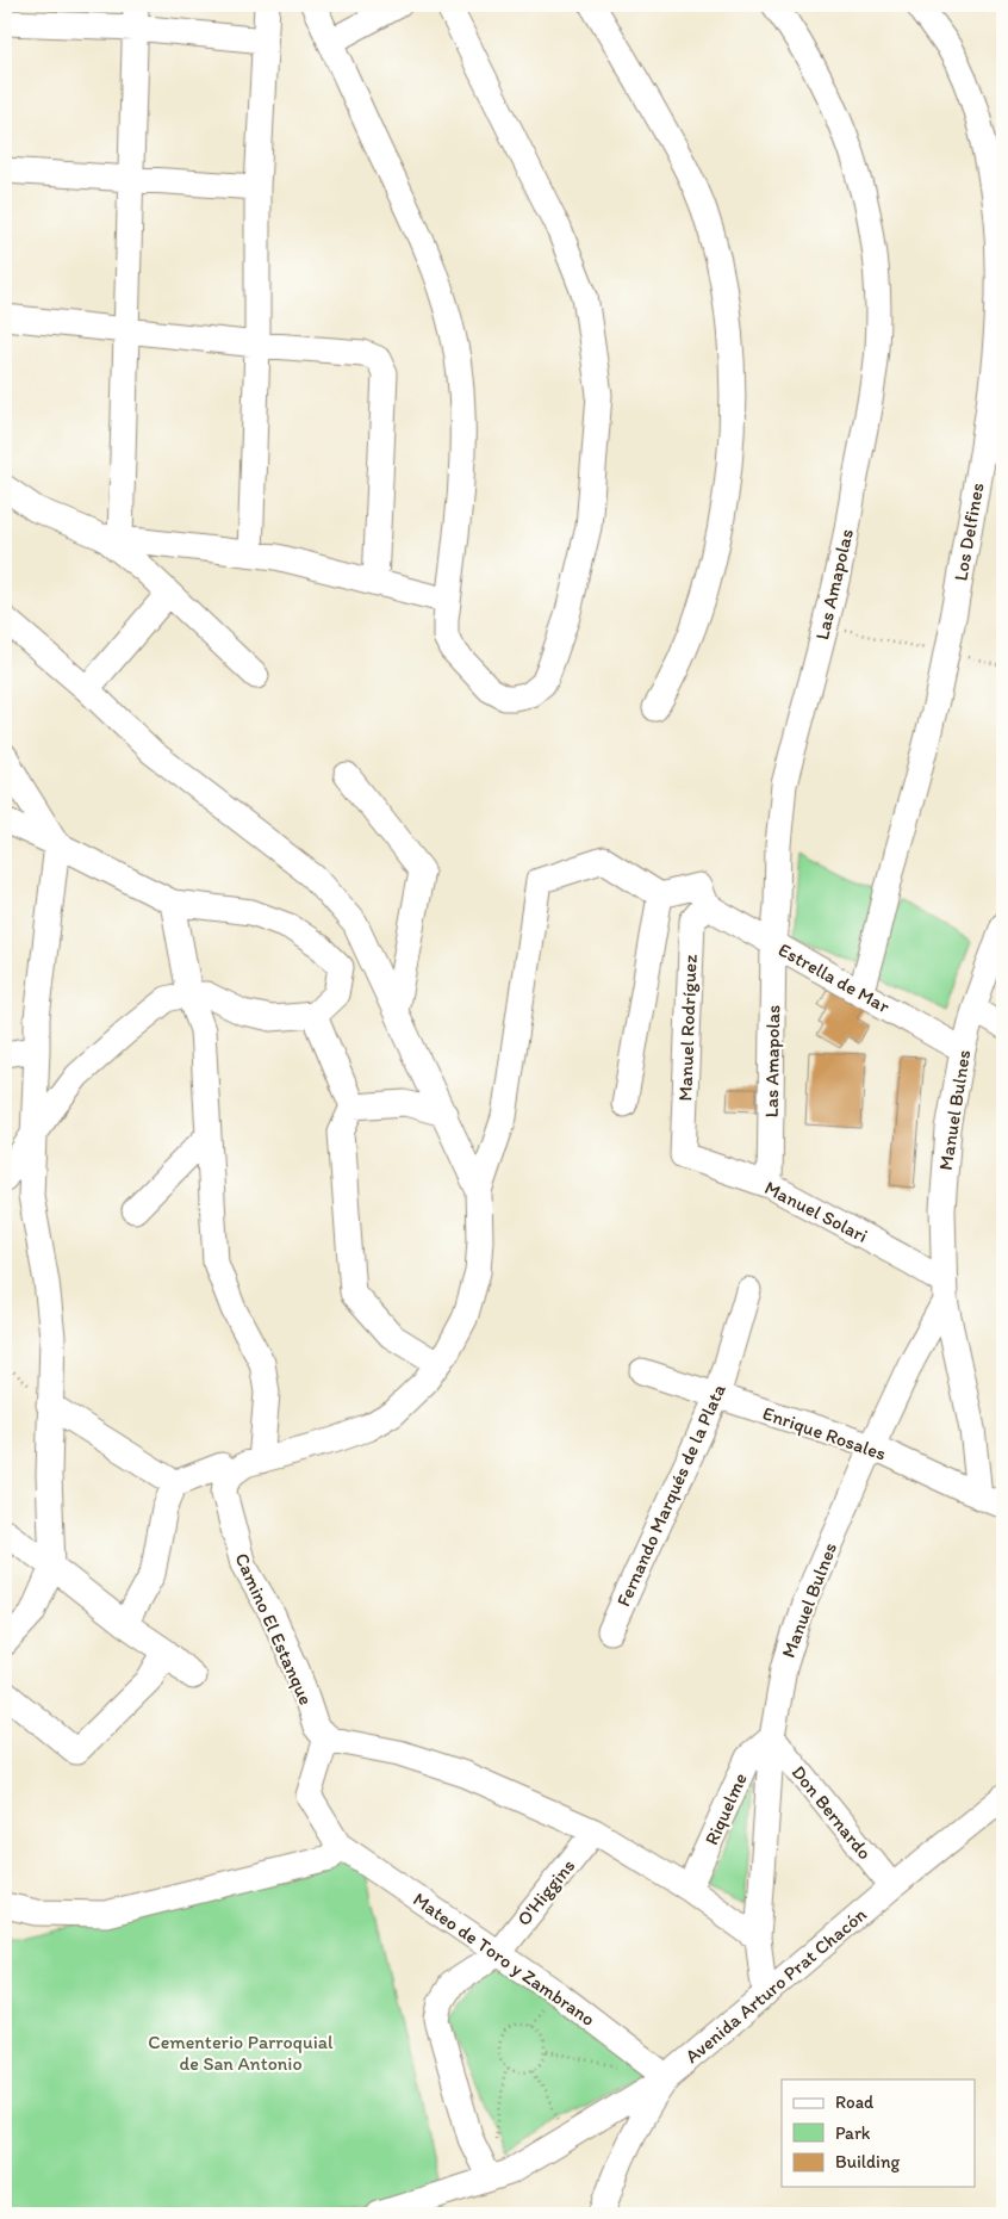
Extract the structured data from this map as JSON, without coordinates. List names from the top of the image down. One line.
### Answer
{"streets":{"street":["Los Delfines","Las Amapolas","Estrella de Mar","Manuel Rodríguez","Manuel Bulnes","Manuel Solari","Enrique Rosales","Fernando Marqués de la Plata","Camino El Estanque","Riquelme","Don Bernardo","O'Higgins","Mateo de Toro y Zambrano","Avenida Arturo Prat Chacón"]},"crossings":[["Los Delfines","Estrella de Mar"],["Las Amapolas","Estrella de Mar"],["Las Amapolas","Manuel Solari"],["Estrella de Mar","Manuel Rodríguez"],["Estrella de Mar","Manuel Bulnes"],["Manuel Rodríguez","Manuel Solari"],["Manuel Bulnes","Manuel Solari"],["Manuel Bulnes","Enrique Rosales"],["Manuel Bulnes","Riquelme"],["Manuel Bulnes","Don Bernardo"],["Manuel Bulnes","Avenida Arturo Prat Chacón"],["Enrique Rosales","Fernando Marqués de la Plata"],["Riquelme","Don Bernardo"],["Don Bernardo","Avenida Arturo Prat Chacón"],["O'Higgins","Mateo de Toro y Zambrano"],["Mateo de Toro y Zambrano","Avenida Arturo Prat Chacón"]],"parks":["Cementerio Parroquial de San Antonio"],"legend":["Road","Park","Building"]}
